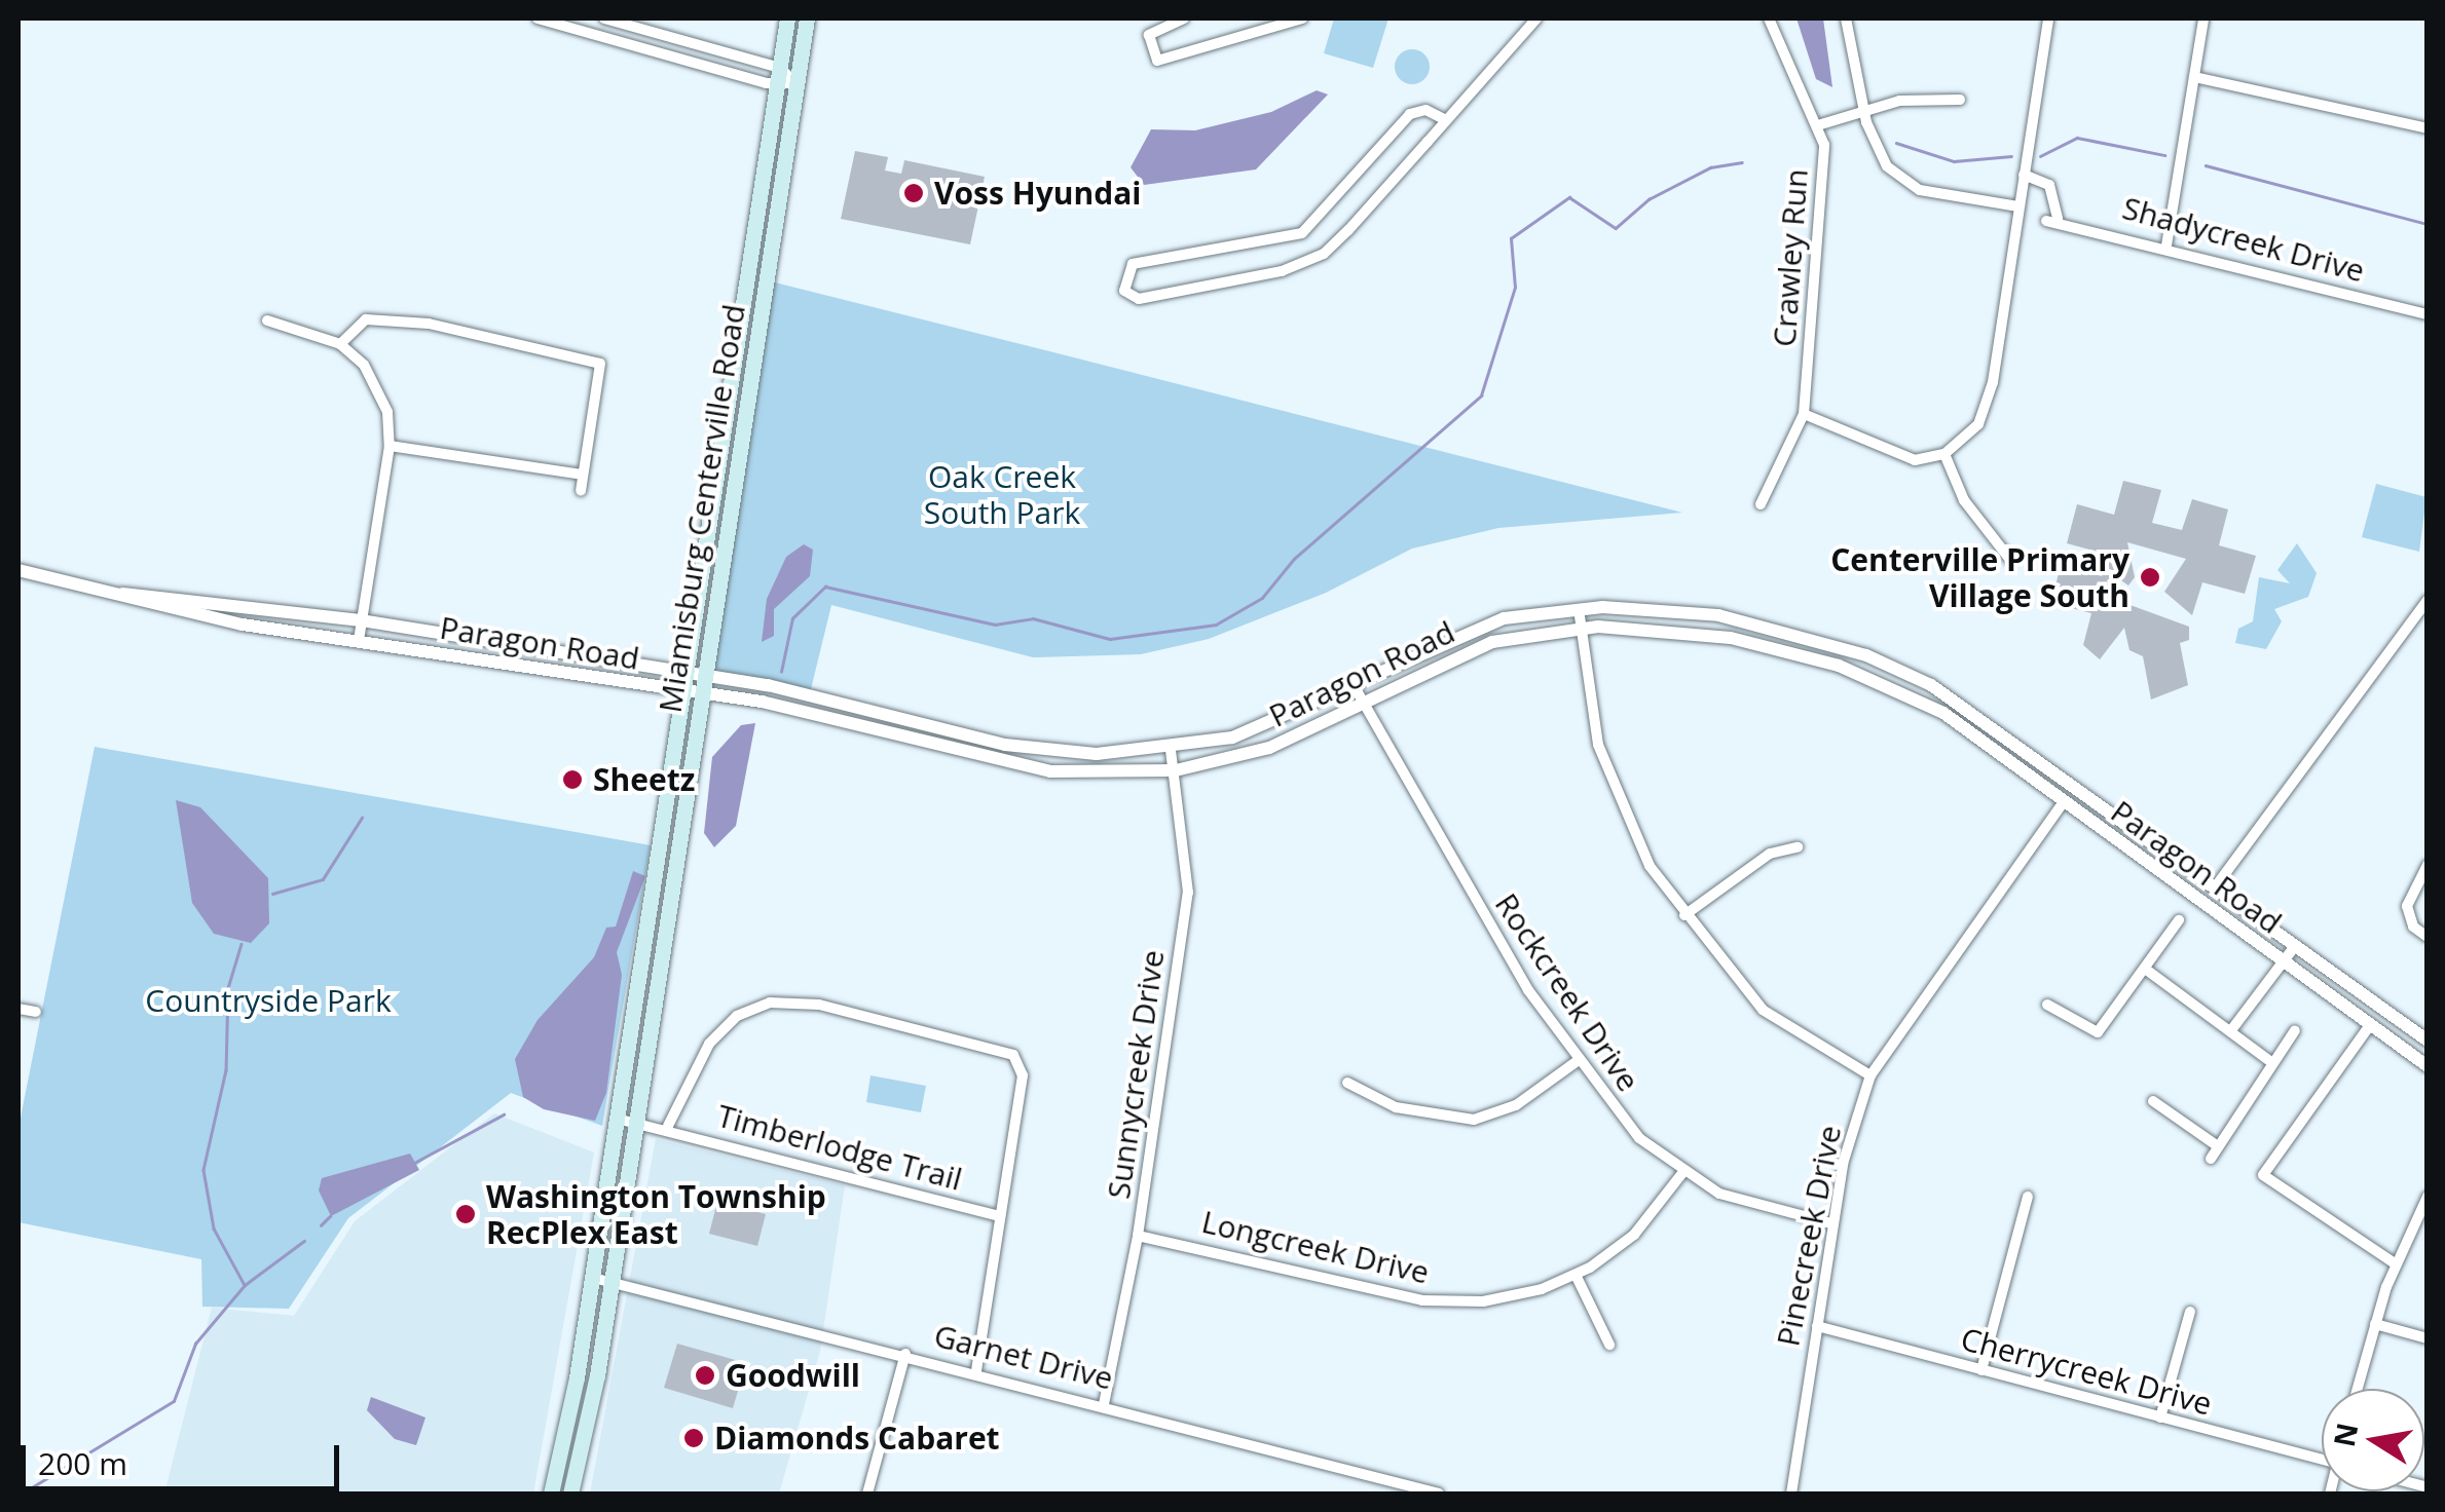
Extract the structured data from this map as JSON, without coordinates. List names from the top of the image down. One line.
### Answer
{"streets":{"main road":["Miamisburg Centerville Road"],"street":["Shadycreek Drive","Crawley Run","Paragon Road","Rockcreek Drive","Sunnycreek Drive","Timberlodge Trail","Pinecreek Drive","Longcreek Drive","Garnet Drive","Cherrycreek Drive"]},"crossings":[["Miamisburg Centerville Road","Paragon Road"],["Miamisburg Centerville Road","Timberlodge Trail"],["Miamisburg Centerville Road","Garnet Drive"],["Paragon Road","Rockcreek Drive"],["Paragon Road","Sunnycreek Drive"],["Paragon Road","Pinecreek Drive"],["Rockcreek Drive","Pinecreek Drive"],["Rockcreek Drive","Longcreek Drive"],["Sunnycreek Drive","Longcreek Drive"],["Sunnycreek Drive","Garnet Drive"],["Timberlodge Trail","Garnet Drive"],["Pinecreek Drive","Cherrycreek Drive"]],"parks":["Oak Creek South Park","Countryside Park"],"places":["Voss Hyundai","Centerville Primary Village South","Sheetz","Washington Township RecPlex East","Goodwill","Diamonds Cabaret"],"scale_bar":"200 m","north":"left"}
